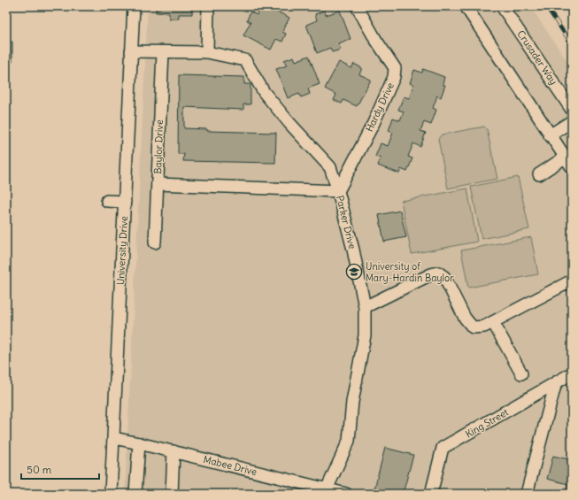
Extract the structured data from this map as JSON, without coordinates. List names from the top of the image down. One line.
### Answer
{"streets":{"street":["Crusader Way","Hardy Drive","Baylor Drive","Parker Drive","University Drive","King Street","Mabee Drive"]},"crossings":[["Hardy Drive","Parker Drive"],["Baylor Drive","Parker Drive"],["Parker Drive","University Drive"],["Parker Drive","Mabee Drive"],["University Drive","Mabee Drive"]],"places":{"school or university":["University of Mary-Hardin Baylor"]},"scale_bar":"50 m"}
